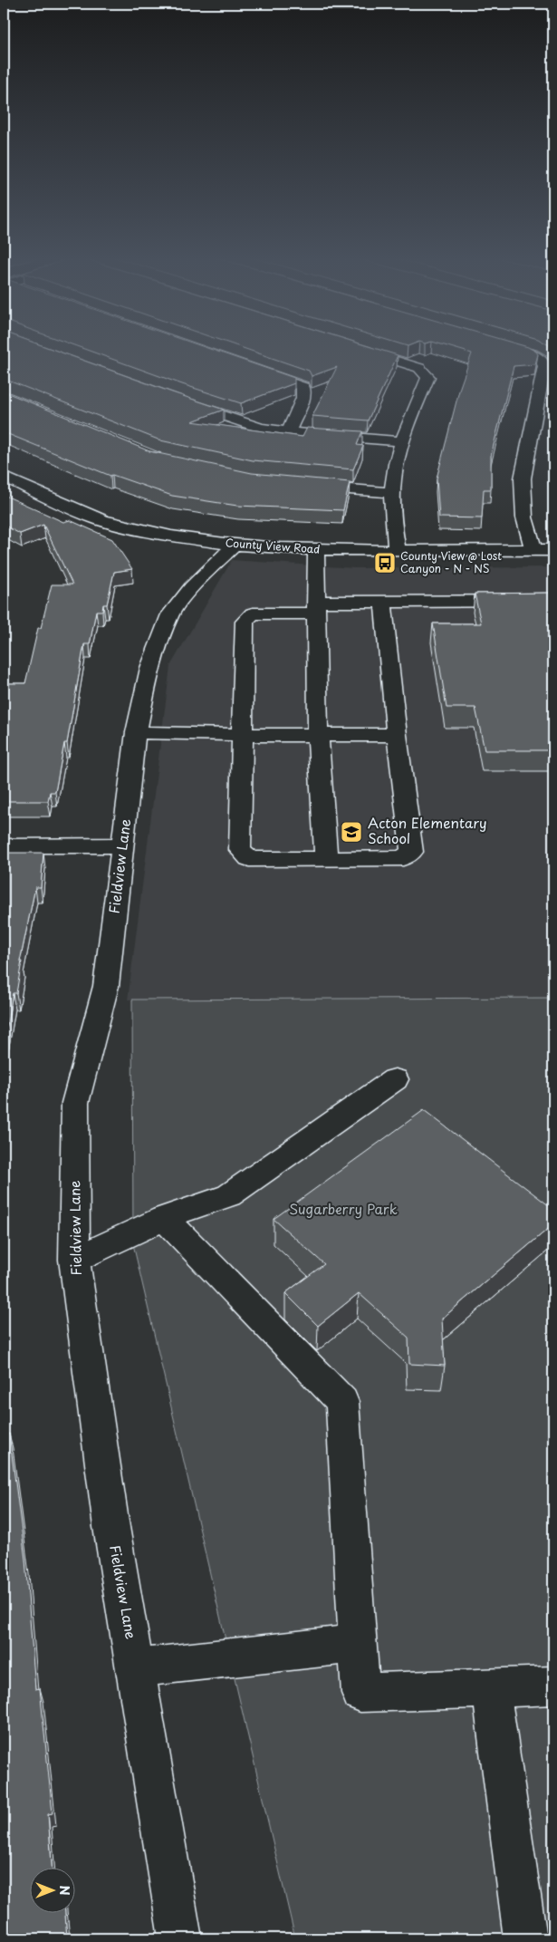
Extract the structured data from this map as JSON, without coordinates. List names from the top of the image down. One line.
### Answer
{"streets":{"street":["County View Road","Fieldview Lane"]},"crossings":[["County View Road","Fieldview Lane"]],"parks":["Sugarberry Park"],"places":{"bus stop":["County View @ Lost Canyon - N - NS"],"school or university":["Acton Elementary School"]},"north":"right"}
